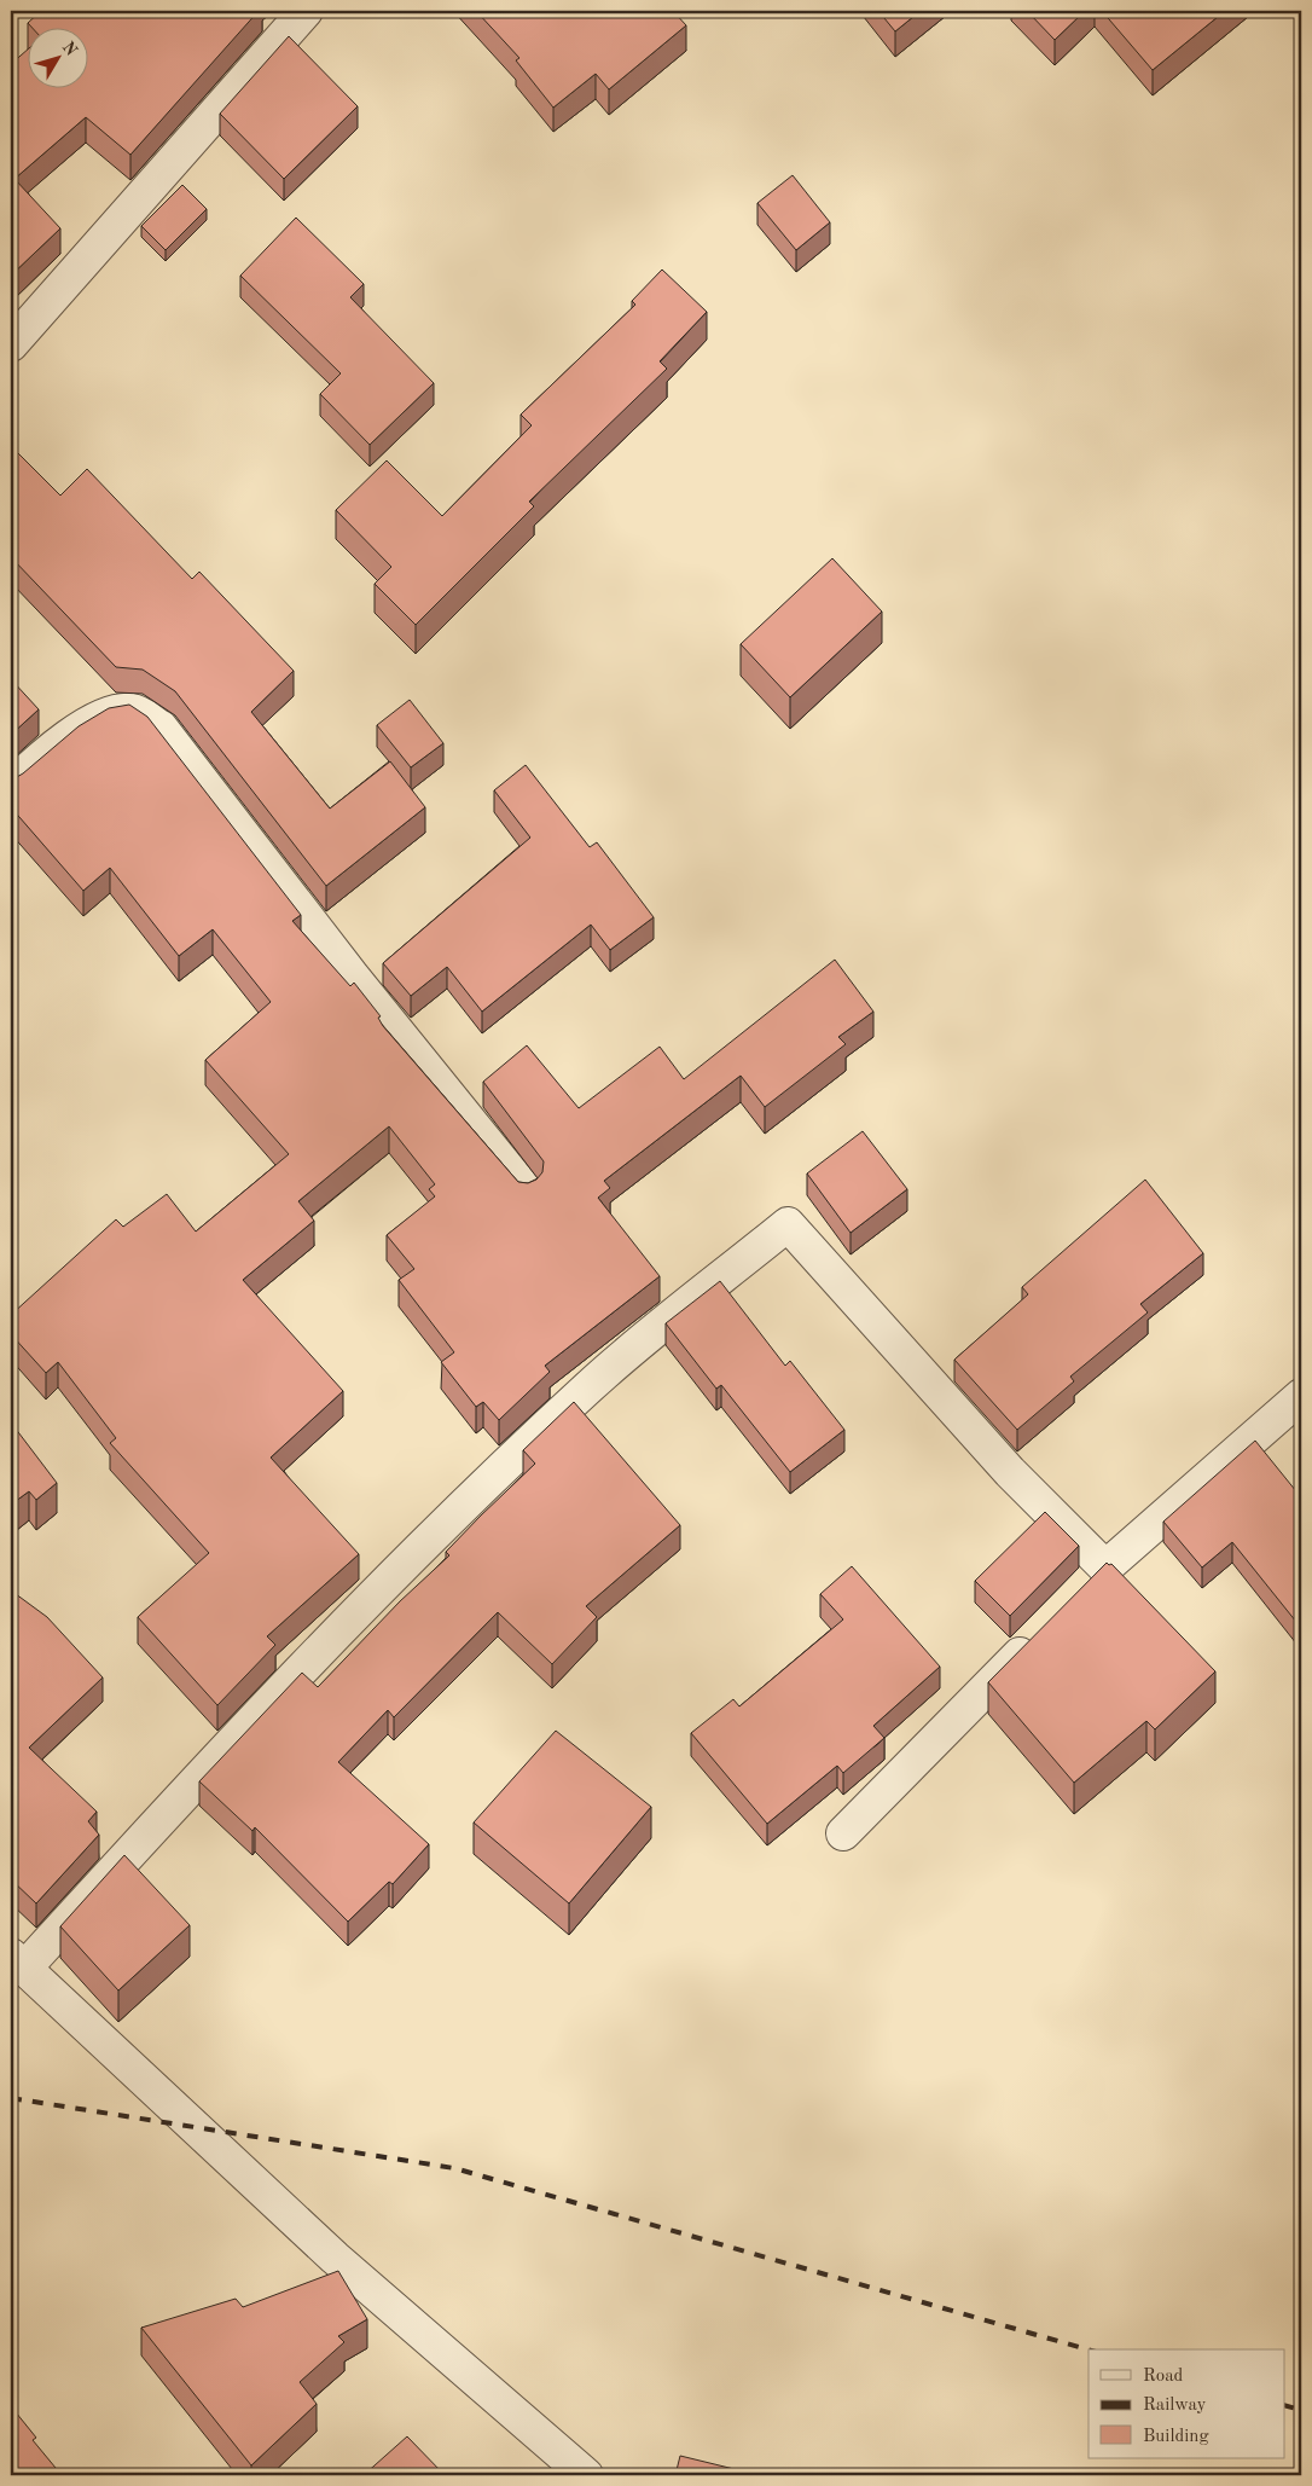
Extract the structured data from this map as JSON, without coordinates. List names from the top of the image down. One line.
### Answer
{"legend":["Road","Railway","Building"],"north":"top right"}
